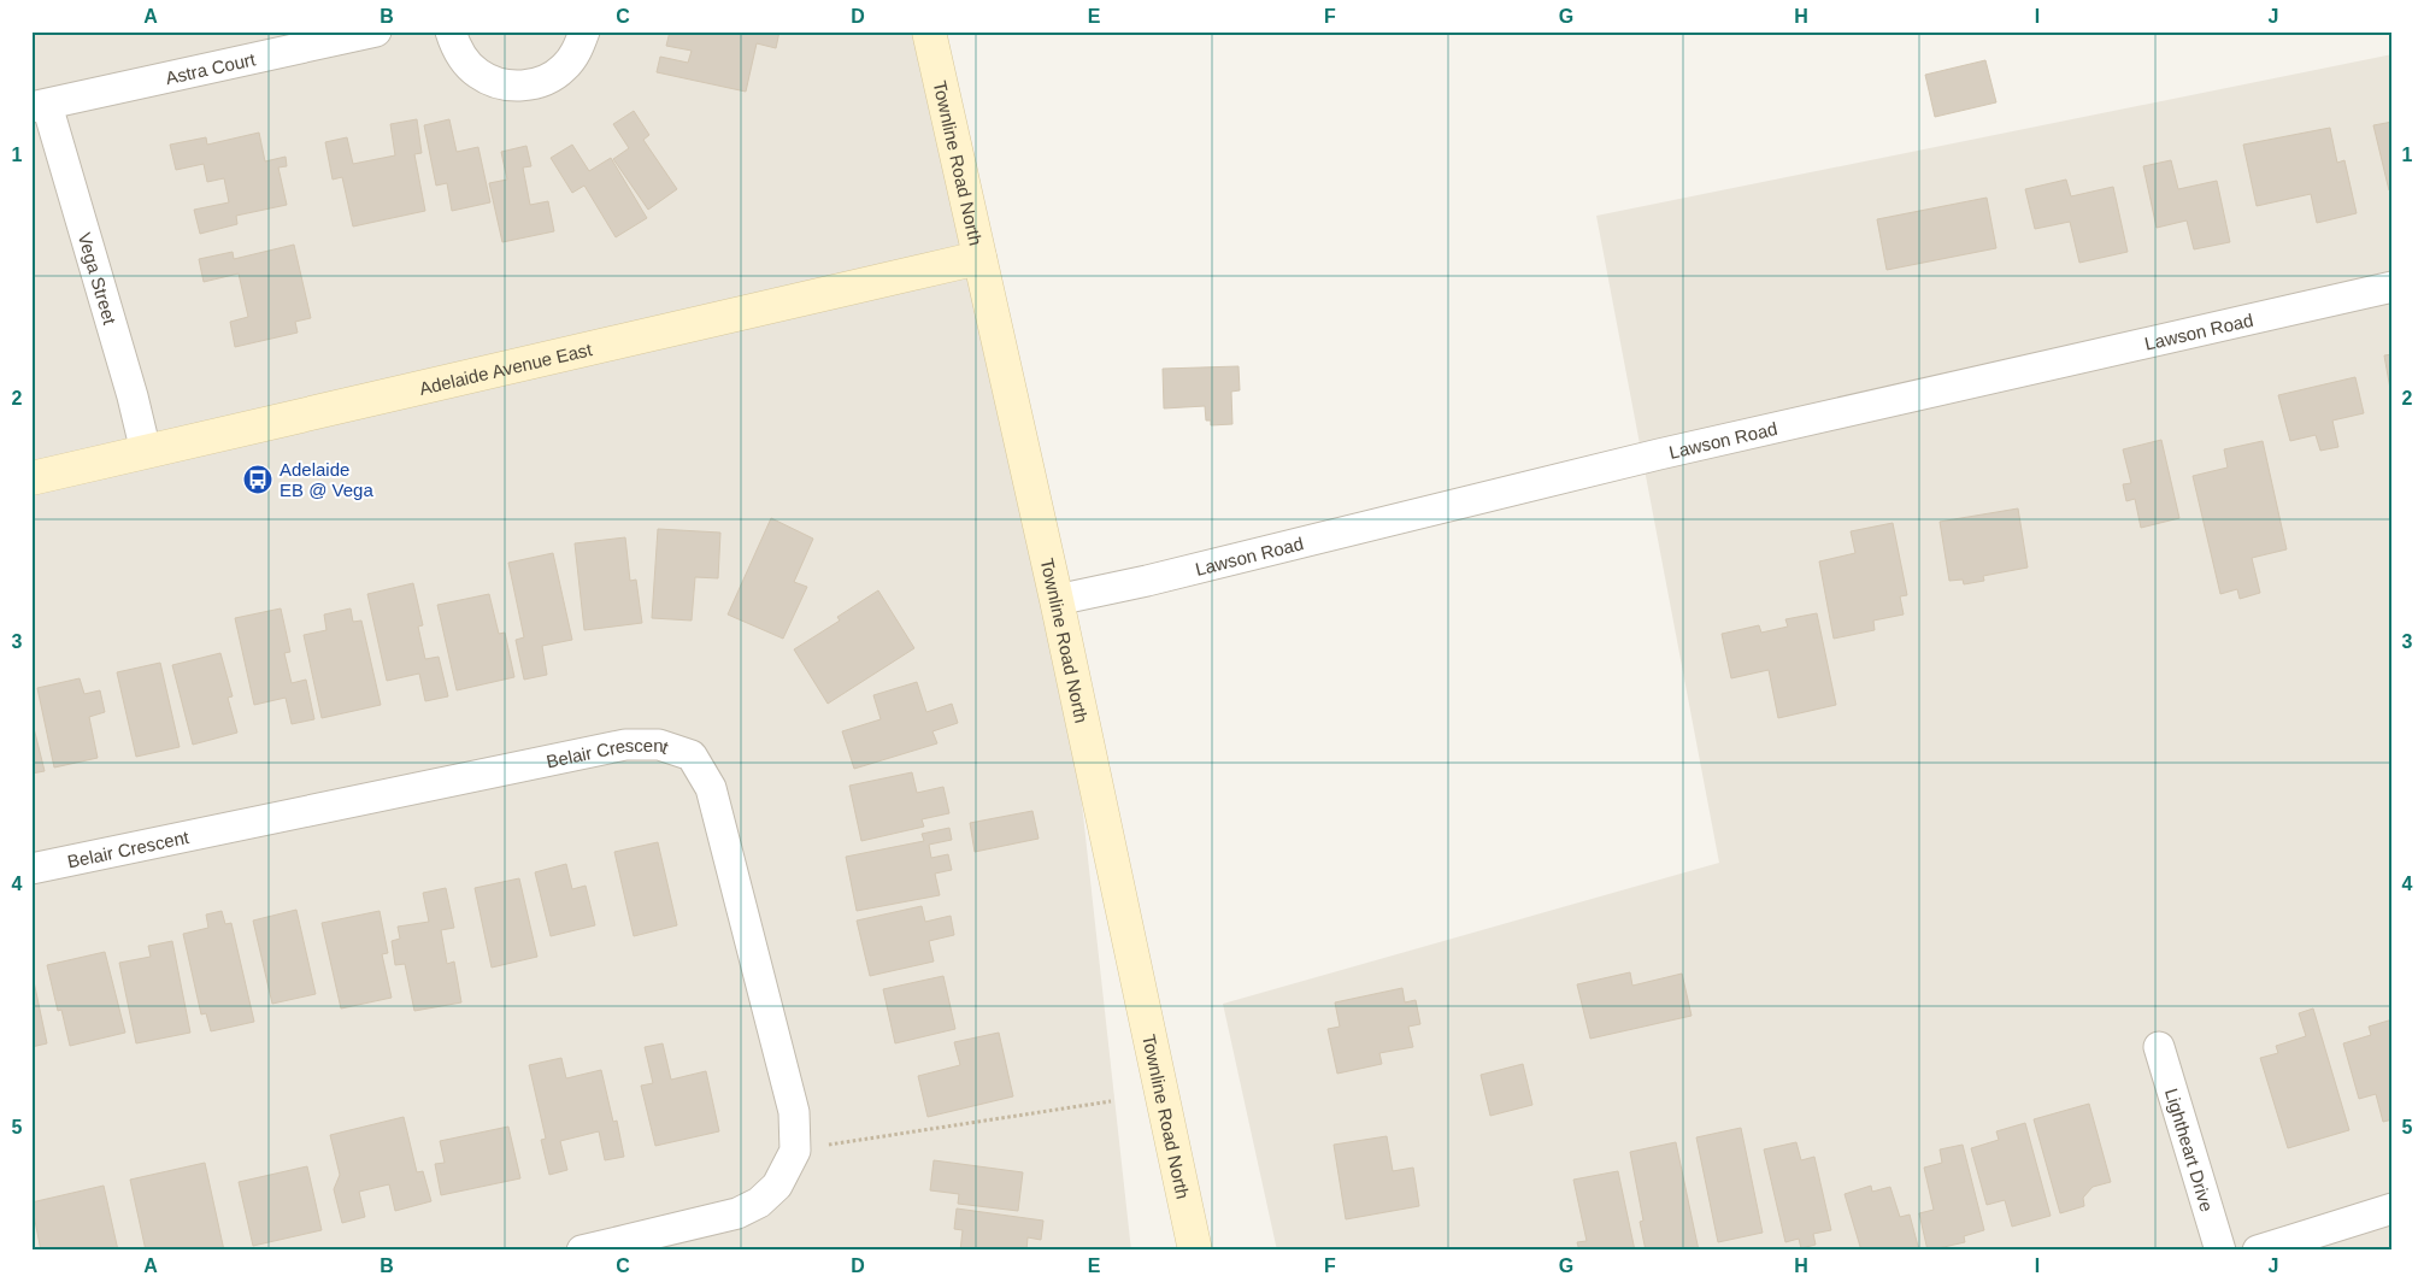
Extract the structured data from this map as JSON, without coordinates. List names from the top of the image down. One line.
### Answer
{"streets":{"main road":["Townline Road North","Adelaide Avenue East"],"street":["Astra Court","Vega Street","Lawson Road","Belair Crescent","Lightheart Drive"]},"crossings":[["Astra Court","Vega Street"],["Townline Road North","Lawson Road"],["Townline Road North","Adelaide Avenue East"],["Vega Street","Adelaide Avenue East"]],"places":{"bus stop":["Adelaide EB @ Vega"]},"grid":{"columns":["A","B","C","D","E","F","G","H","I","J"],"rows":["1","2","3","4","5"]}}
